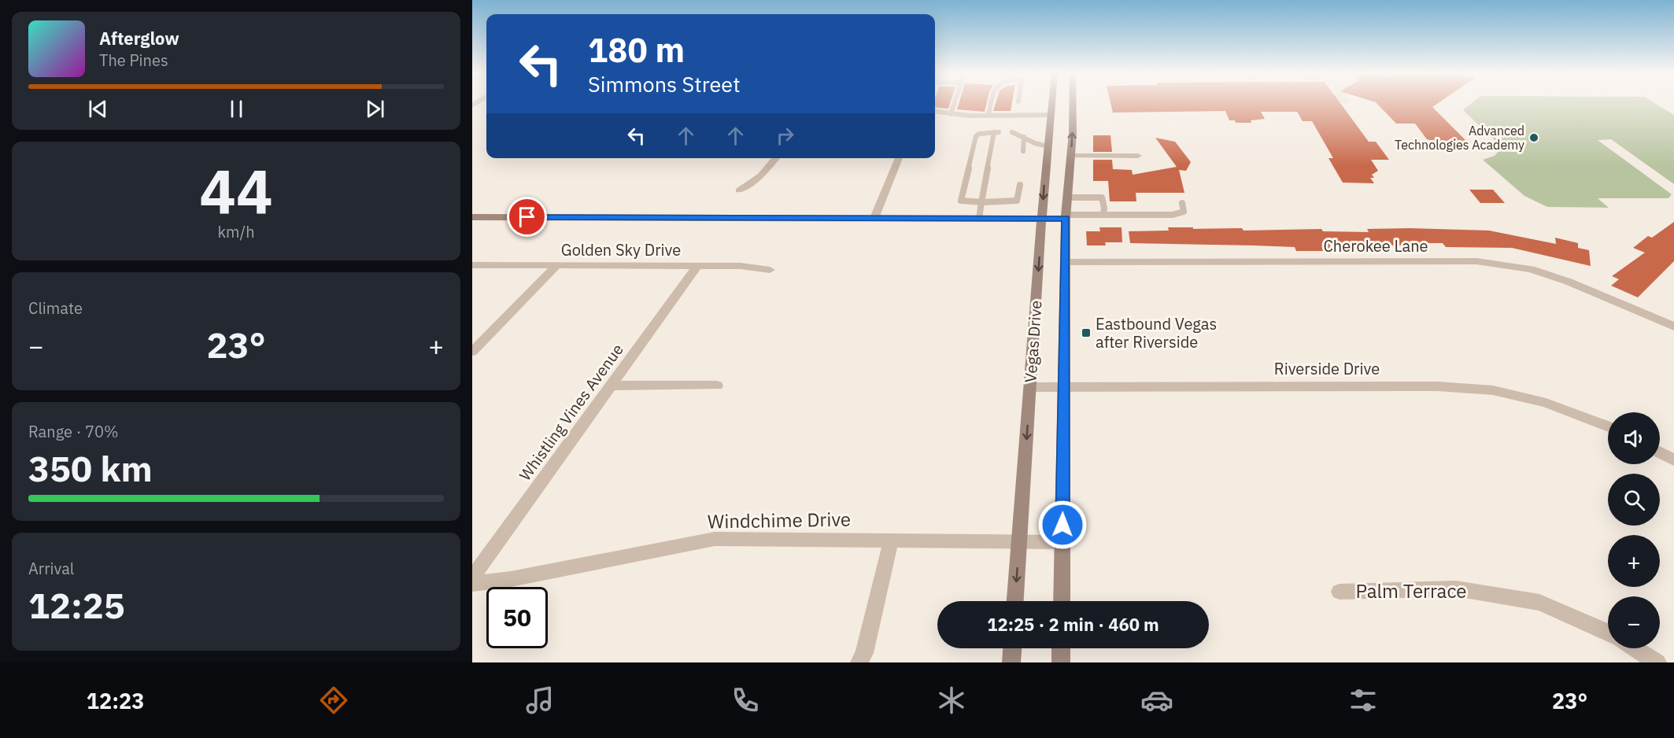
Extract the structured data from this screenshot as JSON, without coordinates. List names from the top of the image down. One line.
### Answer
{"streets":{"main road":["Vegas Drive"],"street":["Cherokee Lane","Golden Sky Drive","Riverside Drive","Whistling Vines Avenue","Windchime Drive","Palm Terrace"]},"crossings":[["Cherokee Lane","Vegas Drive"],["Golden Sky Drive","Whistling Vines Avenue"],["Vegas Drive","Riverside Drive"],["Vegas Drive","Windchime Drive"]],"places":{"other":["Advanced Technologies Academy"],"transit":["Eastbound Vegas after Riverside"]},"page":{"turn":["180 m","Simmons Street"],"song":["Afterglow","The Pines"],"tile":[["44","km/h"],"Climate",["Range · 70%","350 km"],["Arrival","12:25"]],"heat":["−","23°","+"],"map_buttons":["+","−"],"limit":"50","trip":"12:25 · 2 min · 460 m","tabs":["12:23","23°"]}}
